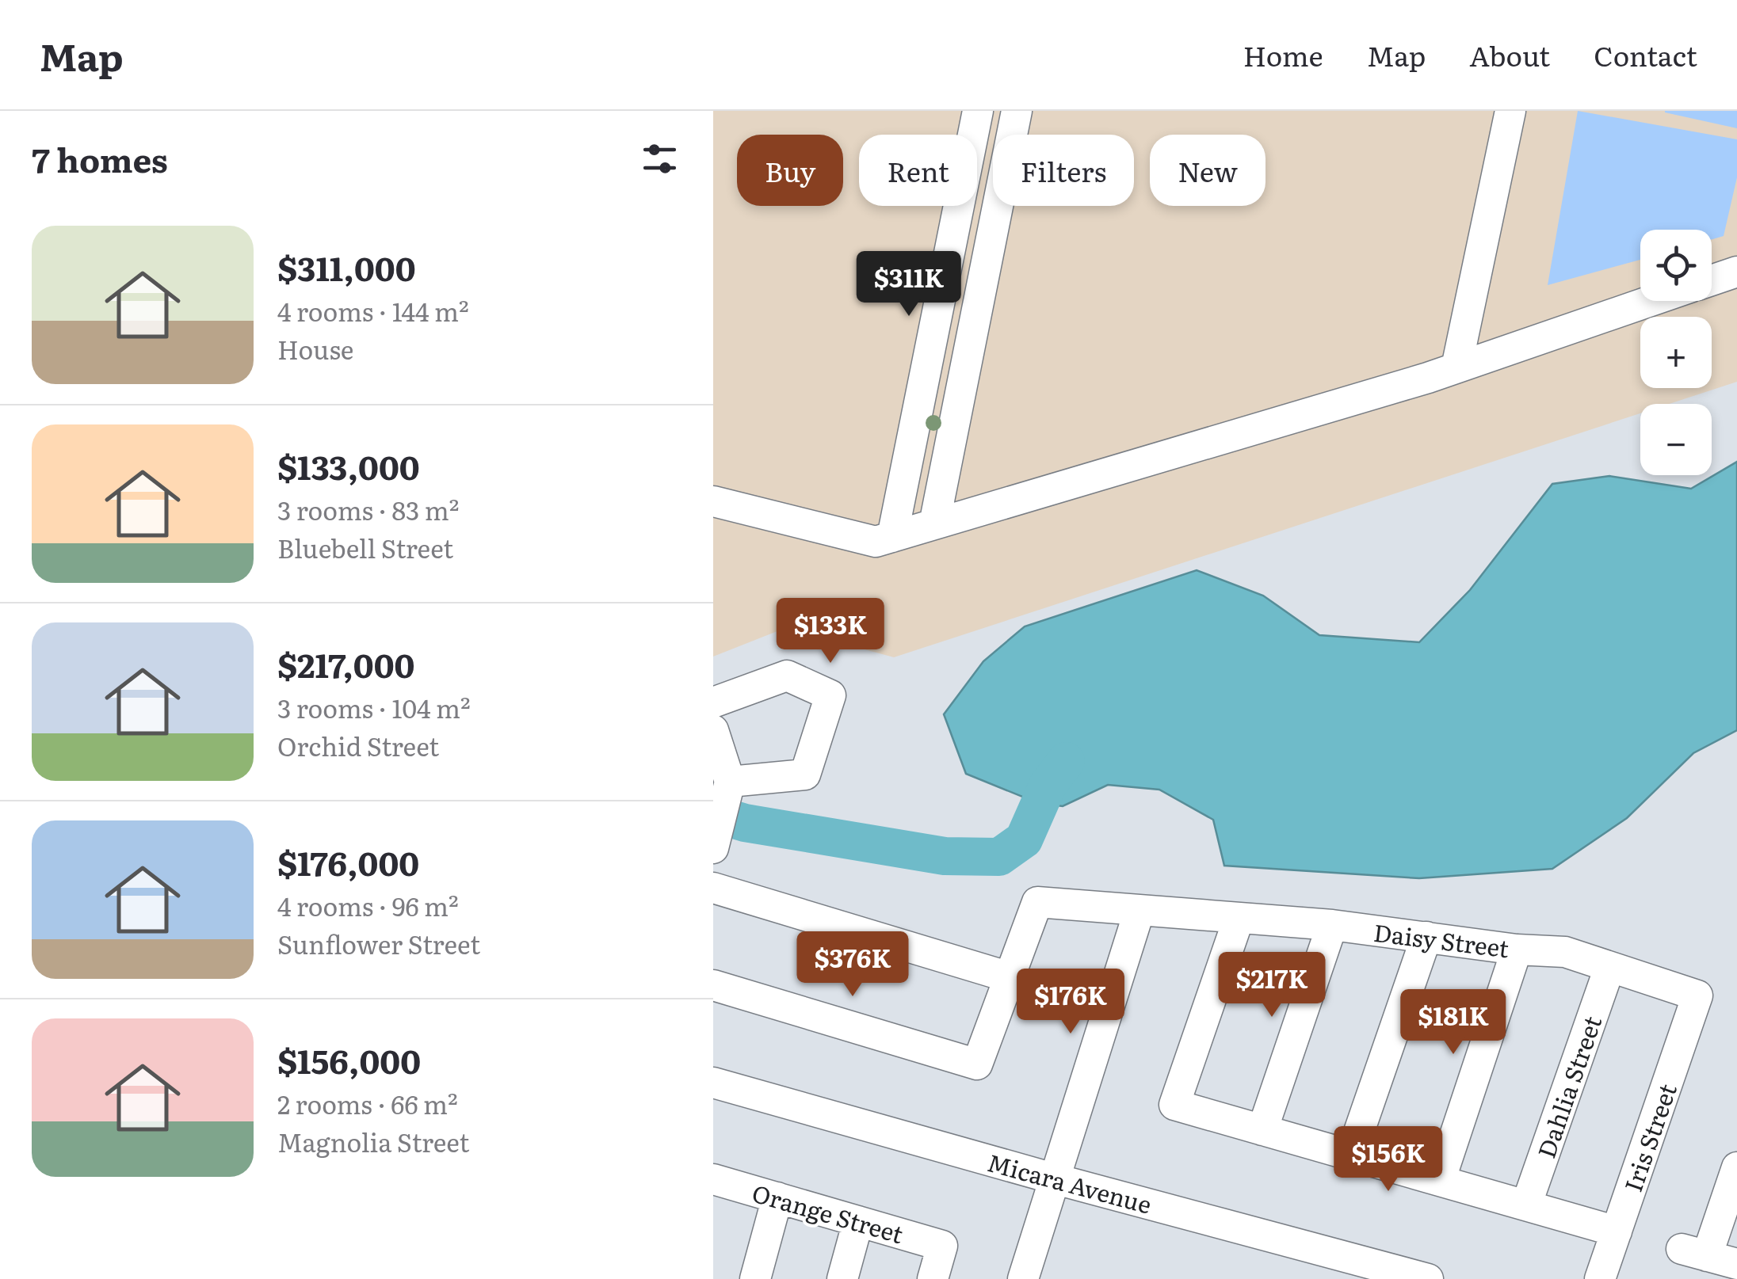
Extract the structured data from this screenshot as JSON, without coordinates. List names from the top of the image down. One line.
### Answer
{"streets":{"street":["Daisy Street","Dahlia Street","Iris Street","Micara Avenue","Orange Street"]},"crossings":[["Daisy Street","Dahlia Street"],["Daisy Street","Iris Street"]],"page":{"header":"Map","nav":["Home","Map","About","Contact"],"heading":"7 homes","chip":["Buy","Rent","Filters","New"],"list":[{"name":"$311,000","note":"4 rooms · 144 m² · House"},{"name":"$133,000","note":"3 rooms · 83 m² · Bluebell Street"},{"name":"$217,000","note":"3 rooms · 104 m² · Orchid Street"},{"name":"$176,000","note":"4 rooms · 96 m² · Sunflower Street"},{"name":"$156,000","note":"2 rooms · 66 m² · Magnolia Street"}],"map_buttons":["+","−"],"price":["$311K","$133K","$376K","$217K","$176K","$181K","$156K"]}}
